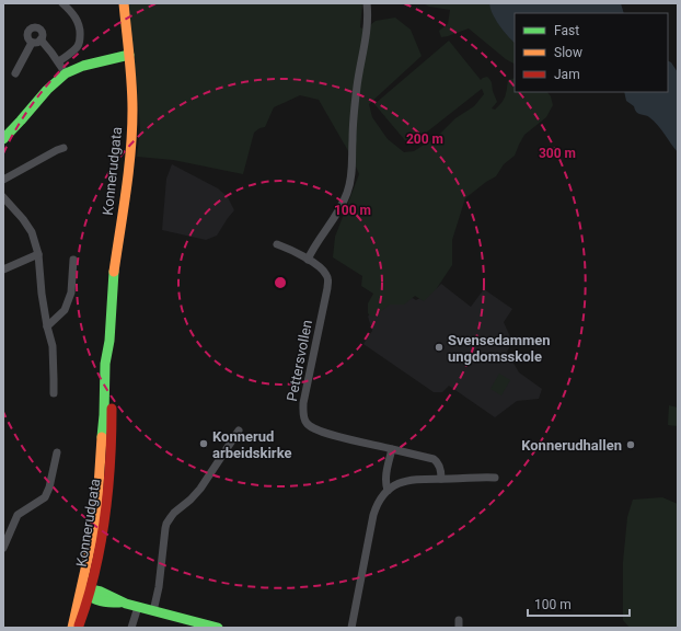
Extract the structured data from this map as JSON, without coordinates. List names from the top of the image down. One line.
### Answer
{"streets":{"main road":["Konnerudgata"],"street":["Pettersvollen"]},"places":["Svensedammen ungdomsskole","Konnerud arbeidskirke","Konnerudhallen"],"legend":["Fast","Slow","Jam"],"scale_bar":"100 m","rings":["200 m","300 m","100 m"]}
